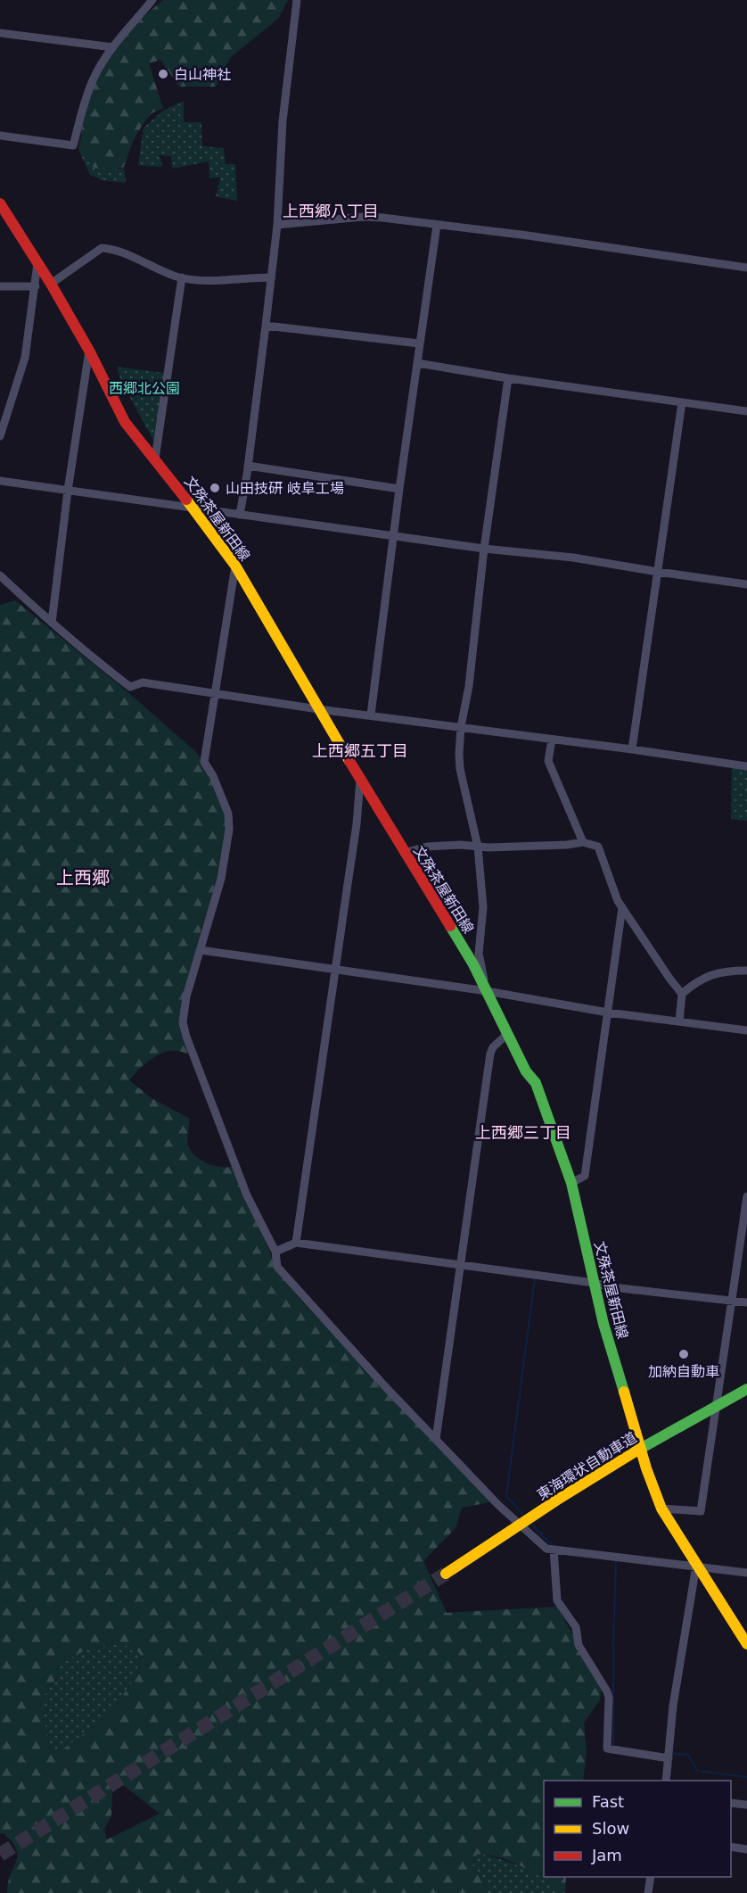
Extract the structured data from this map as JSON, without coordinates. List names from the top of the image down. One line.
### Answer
{"streets":{"main road":["文殊茶屋新田線","東海環状自動車道"]},"districts":["上西郷八丁目","上西郷五丁目","上西郷","上西郷三丁目"],"parks":["西郷北公園"],"places":["白山神社","山田技研 岐阜工場","加納自動車"],"legend":["Fast","Slow","Jam"]}
